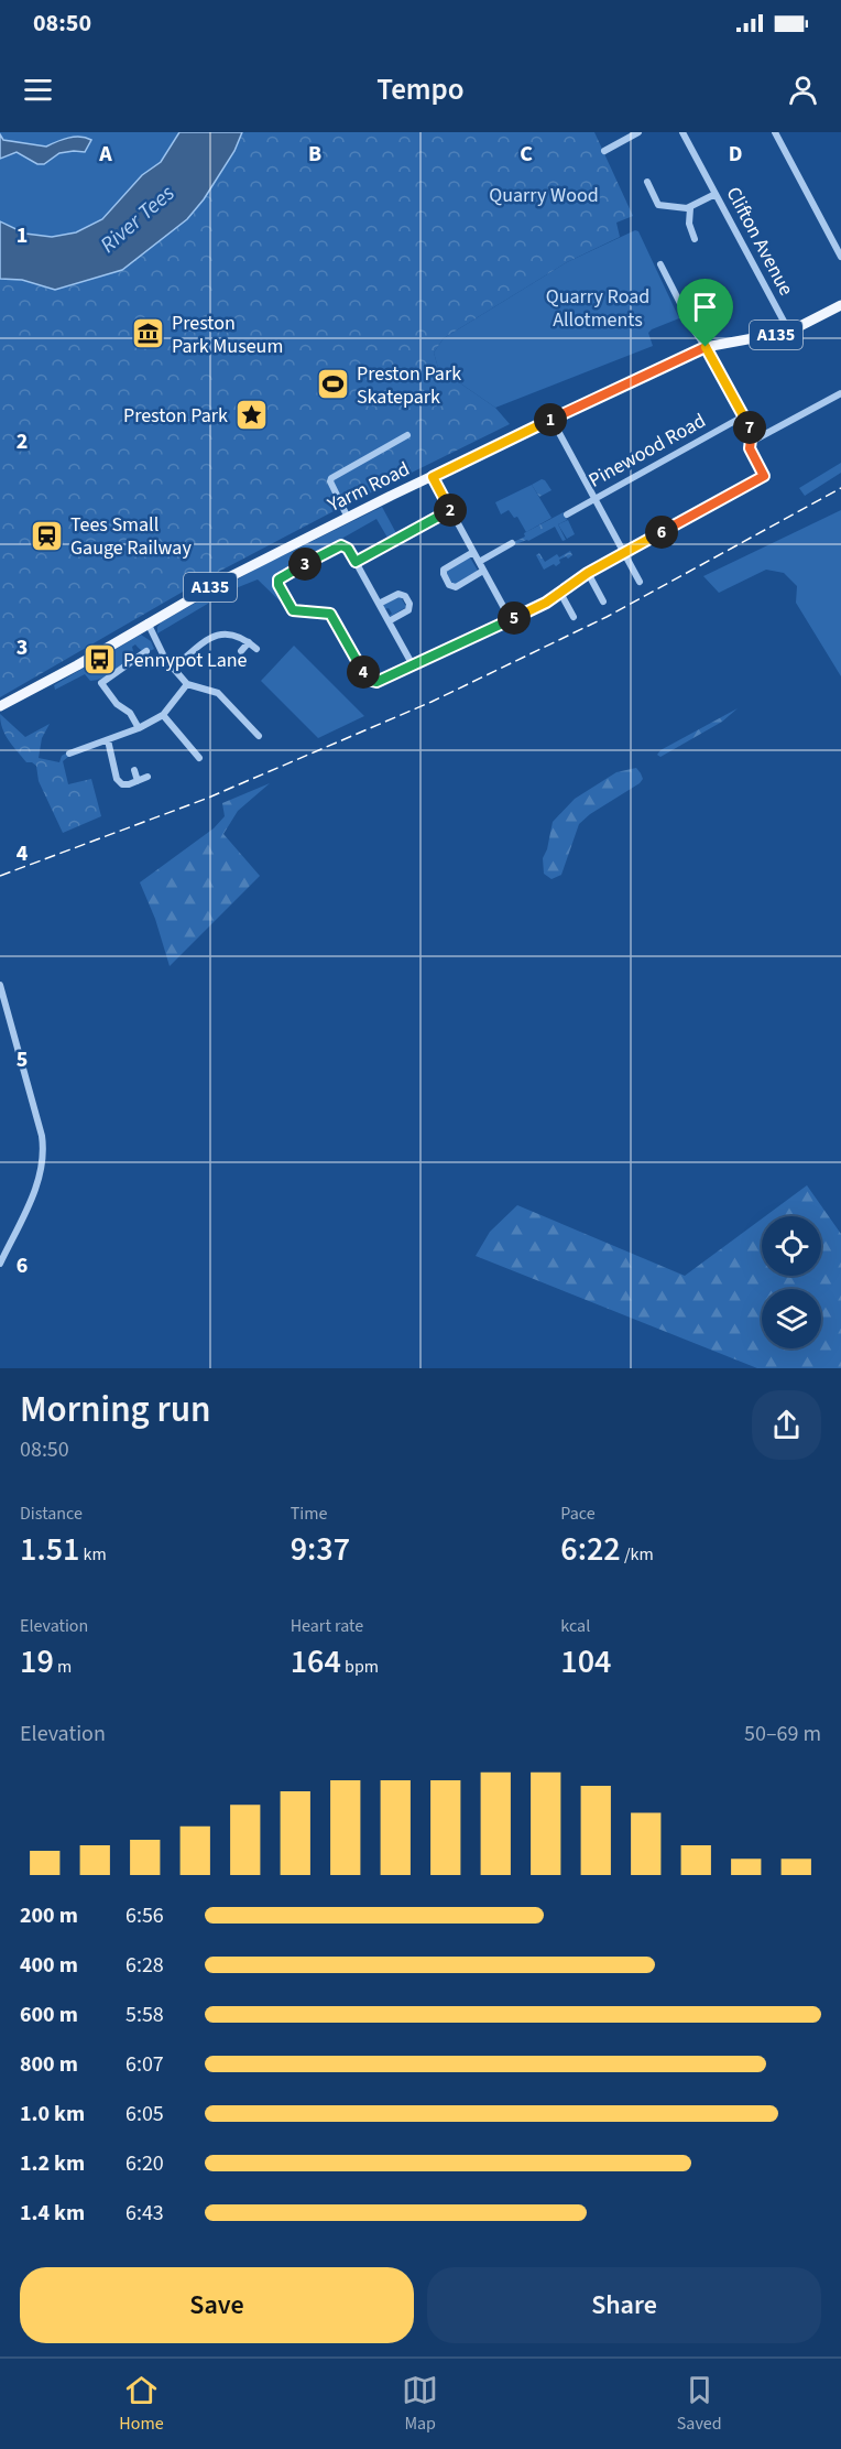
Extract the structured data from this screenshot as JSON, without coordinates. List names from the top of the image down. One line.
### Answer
{"streets":{"main road":["A135","Yarm Road"],"street":["Clifton Avenue","Pinewood Road"]},"crossings":[["Clifton Avenue","Yarm Road"]],"water":["River Tees"],"parks":["Quarry Wood","Quarry Road Allotments"],"places":{"museum":["Preston Park Museum"],"sports":["Preston Park Skatepark"],"place":["Preston Park"],"station":["Tees Small Gauge Railway"],"bus stop":["Pennypot Lane"]},"page":{"status":"08:50","header":"Tempo","pins":["1","7","2","6","3","5","4"],"heading":["Morning run","08:50"],"stats":[["Distance","1.51 km"],["Time","9:37"],["Pace","6:22 /km"],["Elevation","19 m"],["Heart rate","164 bpm"],["kcal","104"]],"chart":["Elevation","50–69 m"],"list":[{"name":"200 m","note":"6:56"},{"name":"400 m","note":"6:28"},{"name":"600 m","note":"5:58"},{"name":"800 m","note":"6:07"},{"name":"1.0 km","note":"6:05"},{"name":"1.2 km","note":"6:20"},{"name":"1.4 km","note":"6:43"}],"buttons":["Save","Share"],"tabs":["Home","Map","Saved"]},"grid":{"columns":["A","B","C","D"],"rows":["1","2","3","4","5","6"]}}
